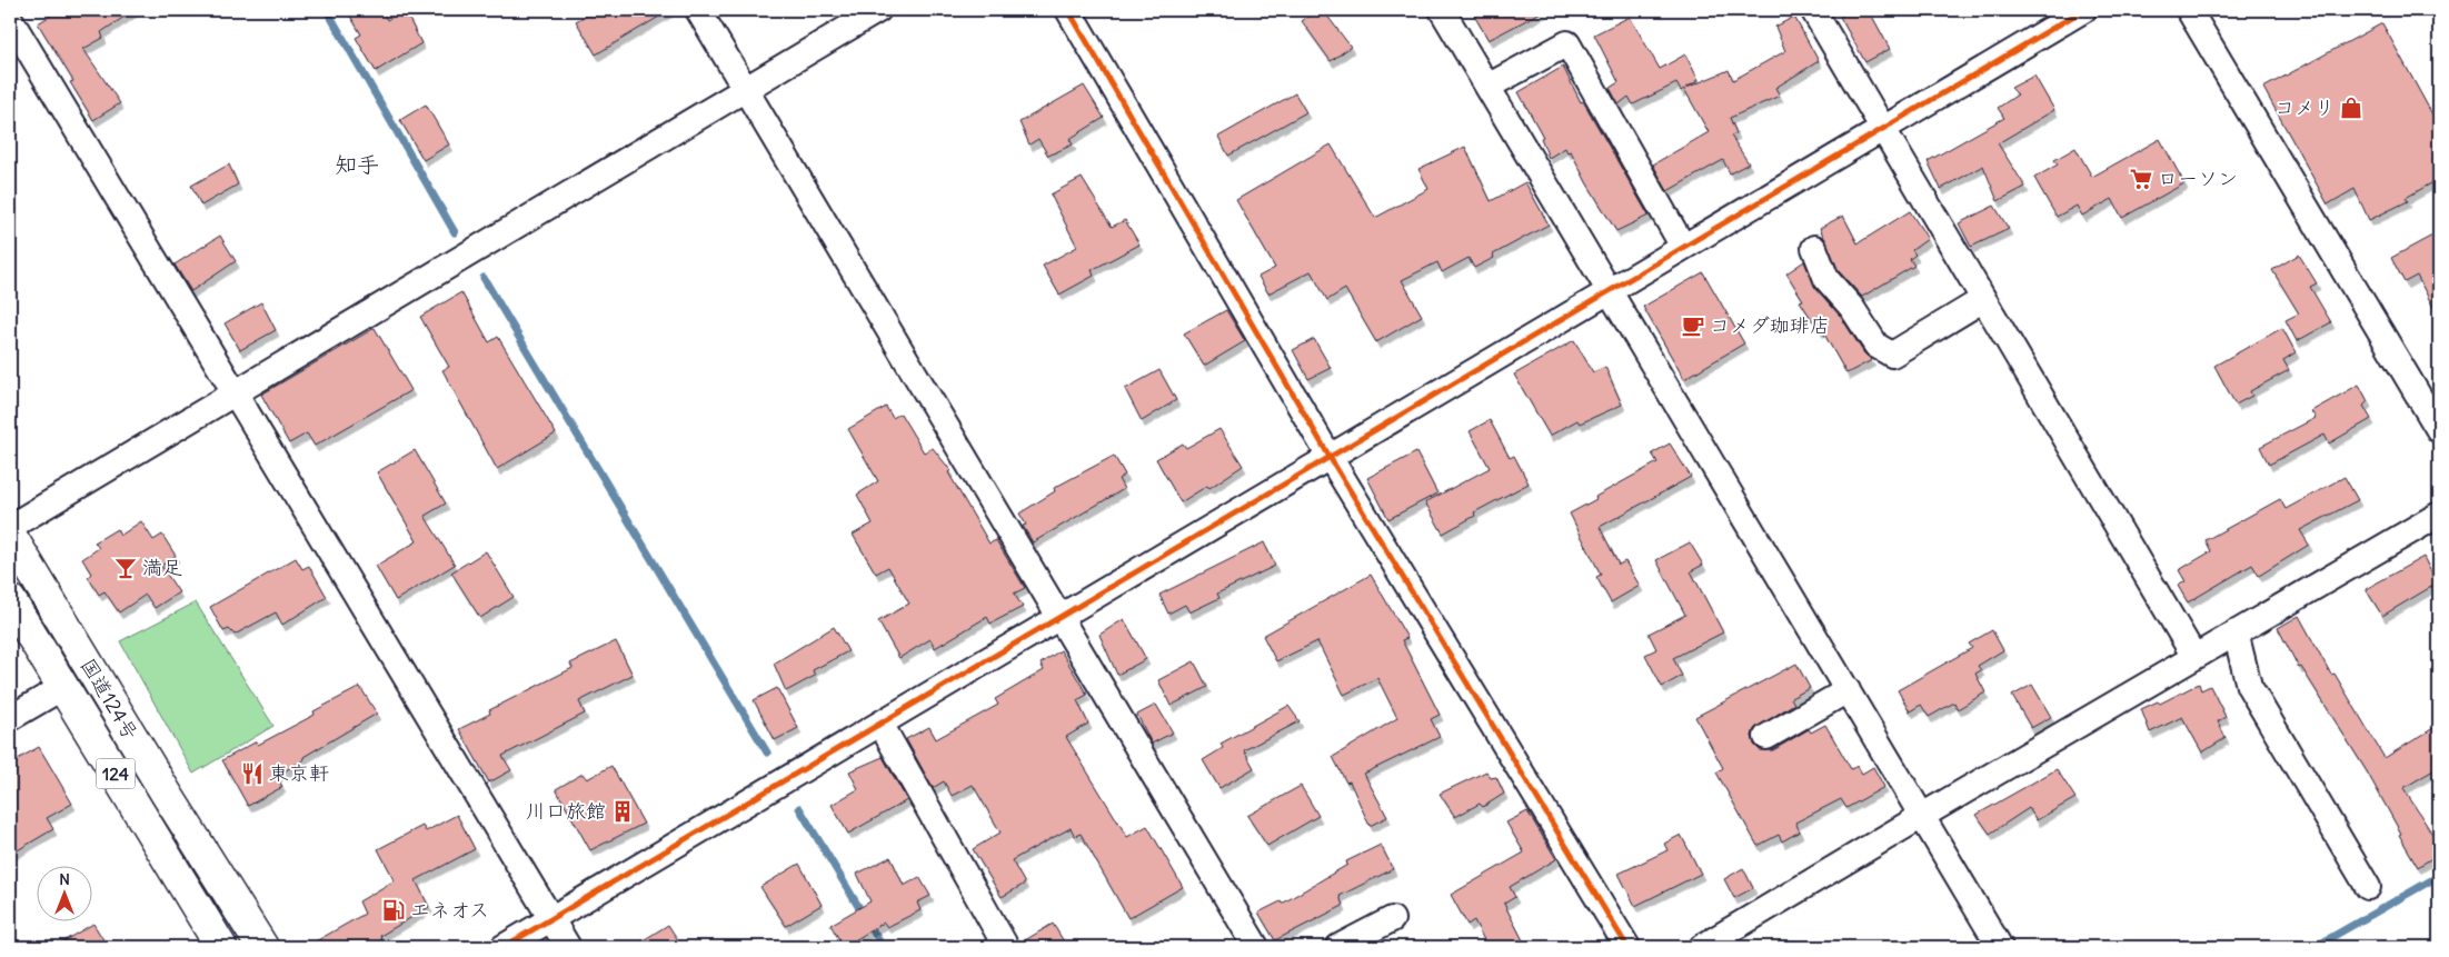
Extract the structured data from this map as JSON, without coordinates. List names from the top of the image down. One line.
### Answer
{"streets":{"highway":["国道124号","124"]},"districts":["知手"],"places":{"shop":["コメリ"],"supermarket":["ローソン"],"cafe":["コメダ珈琲店"],"bar":["満足"],"restaurant":["東京軒"],"building":["川口旅館"],"fuel station":["エネオス"]},"north":"top"}
